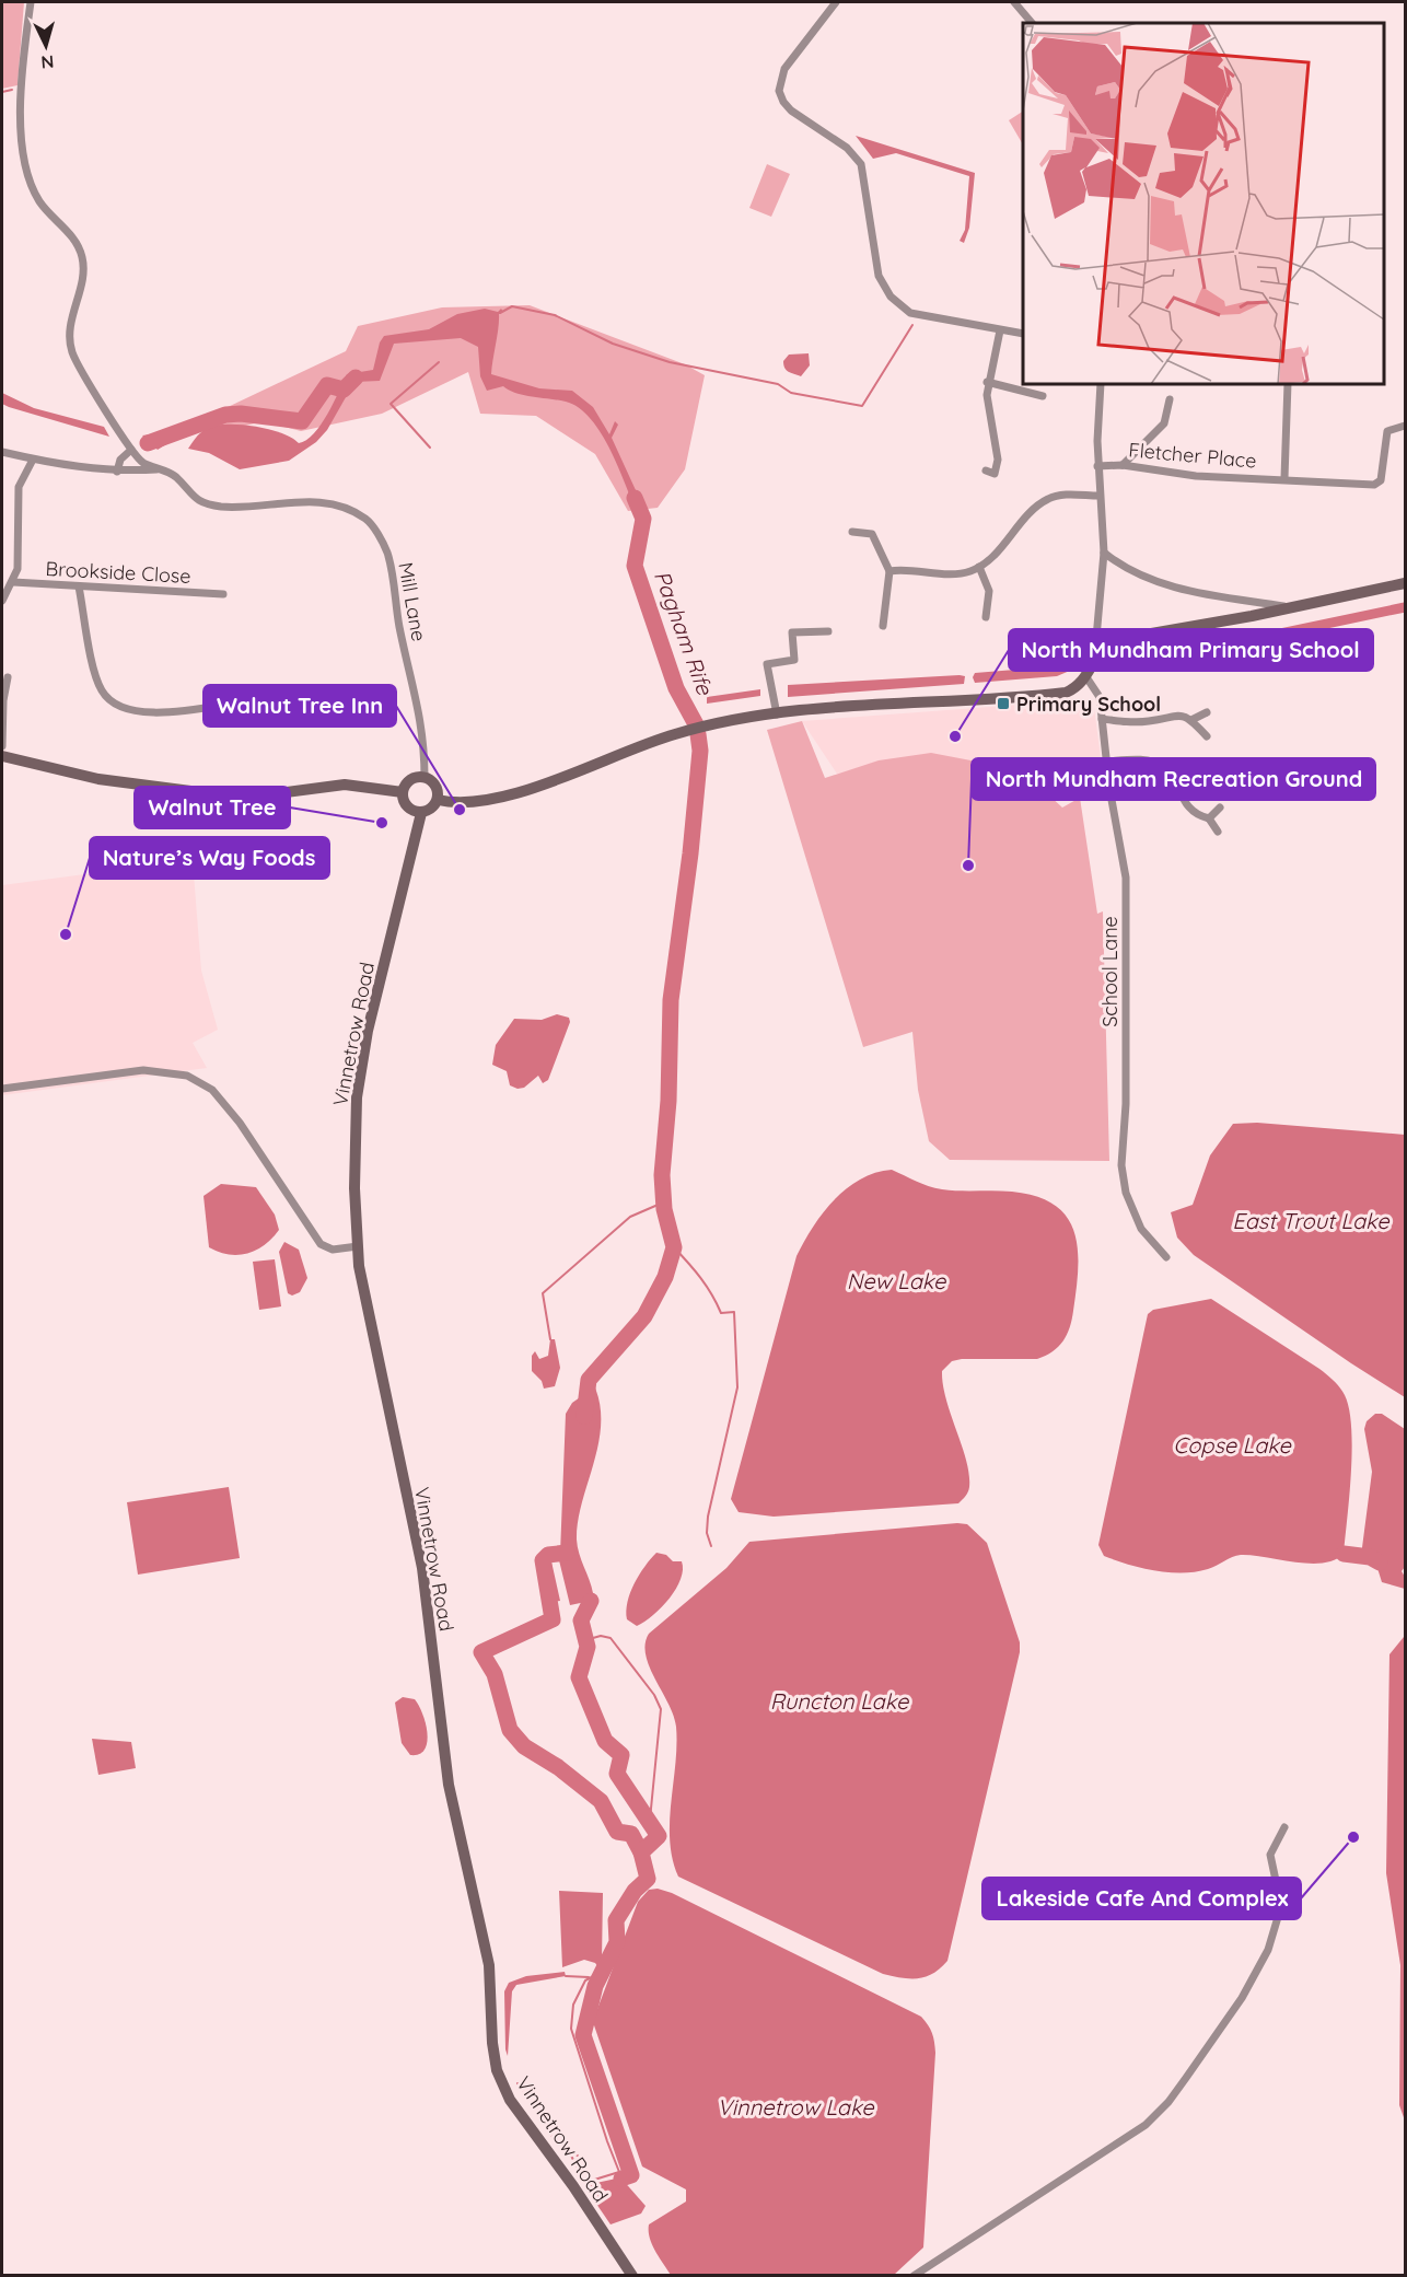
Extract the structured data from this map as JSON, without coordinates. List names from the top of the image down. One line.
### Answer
{"streets":{"main road":["Vinnetrow Road"],"street":["Fletcher Place","Brookside Close","Mill Lane","School Lane"]},"crossings":[["Mill Lane","Vinnetrow Road"]],"water":["Pagham Rife","East Trout Lake","New Lake","Copse Lake","Runcton Lake","Vinnetrow Lake"],"places":{"transit":["Primary School"],"other":["North Mundham Primary School","Walnut Tree Inn","Walnut Tree","North Mundham Recreation Ground","Nature’s Way Foods","Lakeside Cafe And Complex"]},"north":"bottom"}
